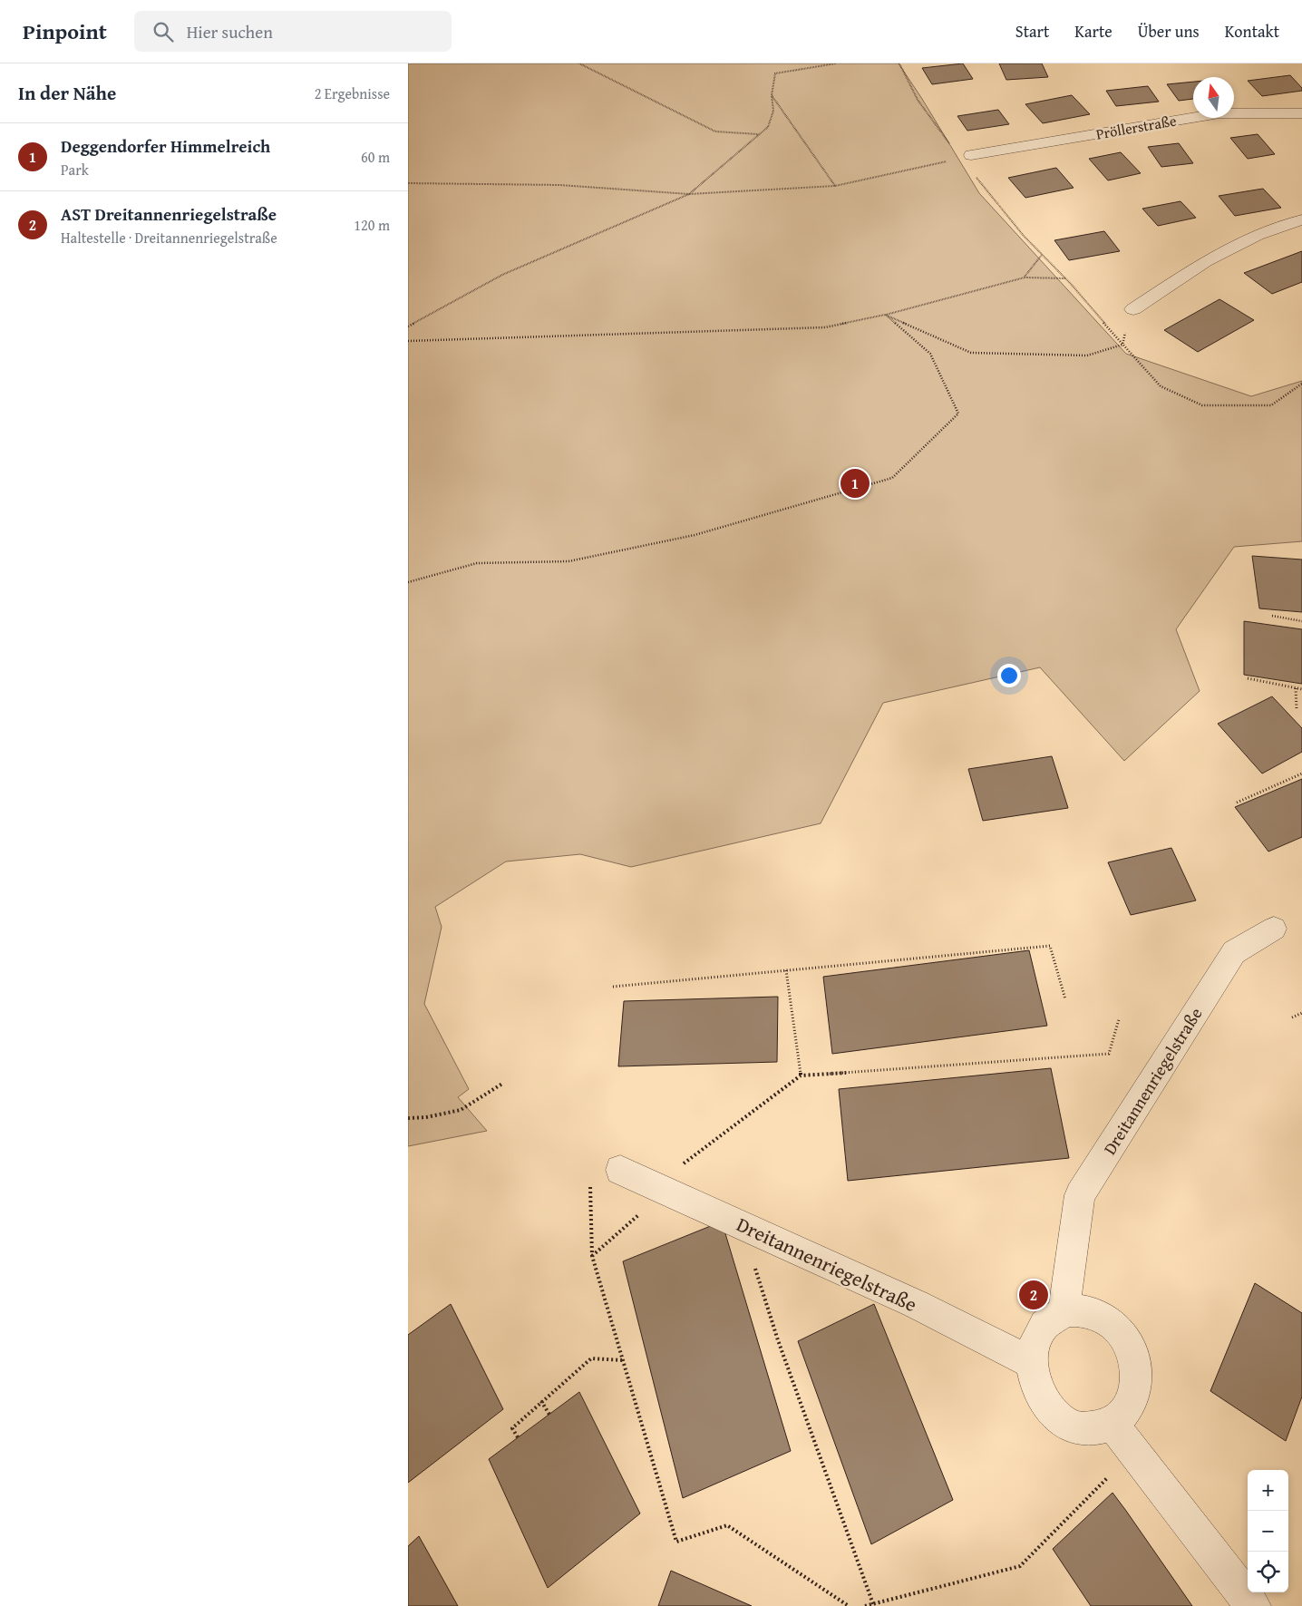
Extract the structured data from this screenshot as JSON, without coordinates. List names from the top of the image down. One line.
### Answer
{"streets":{"street":["Pröllerstraße","Dreitannenriegelstraße"]},"north":"top","page":{"header":"Pinpoint","search":"Hier suchen","nav":["Start","Karte","Über uns","Kontakt"],"heading":["In der Nähe","2 Ergebnisse"],"list":[{"mark":"1","name":"Deggendorfer Himmelreich","note":"Park","value":"60 m"},{"mark":"2","name":"AST Dreitannenriegelstraße","note":"Haltestelle · Dreitannenriegelstraße","value":"120 m"}],"pins":["1","2"],"map_buttons":["+","−"]}}
